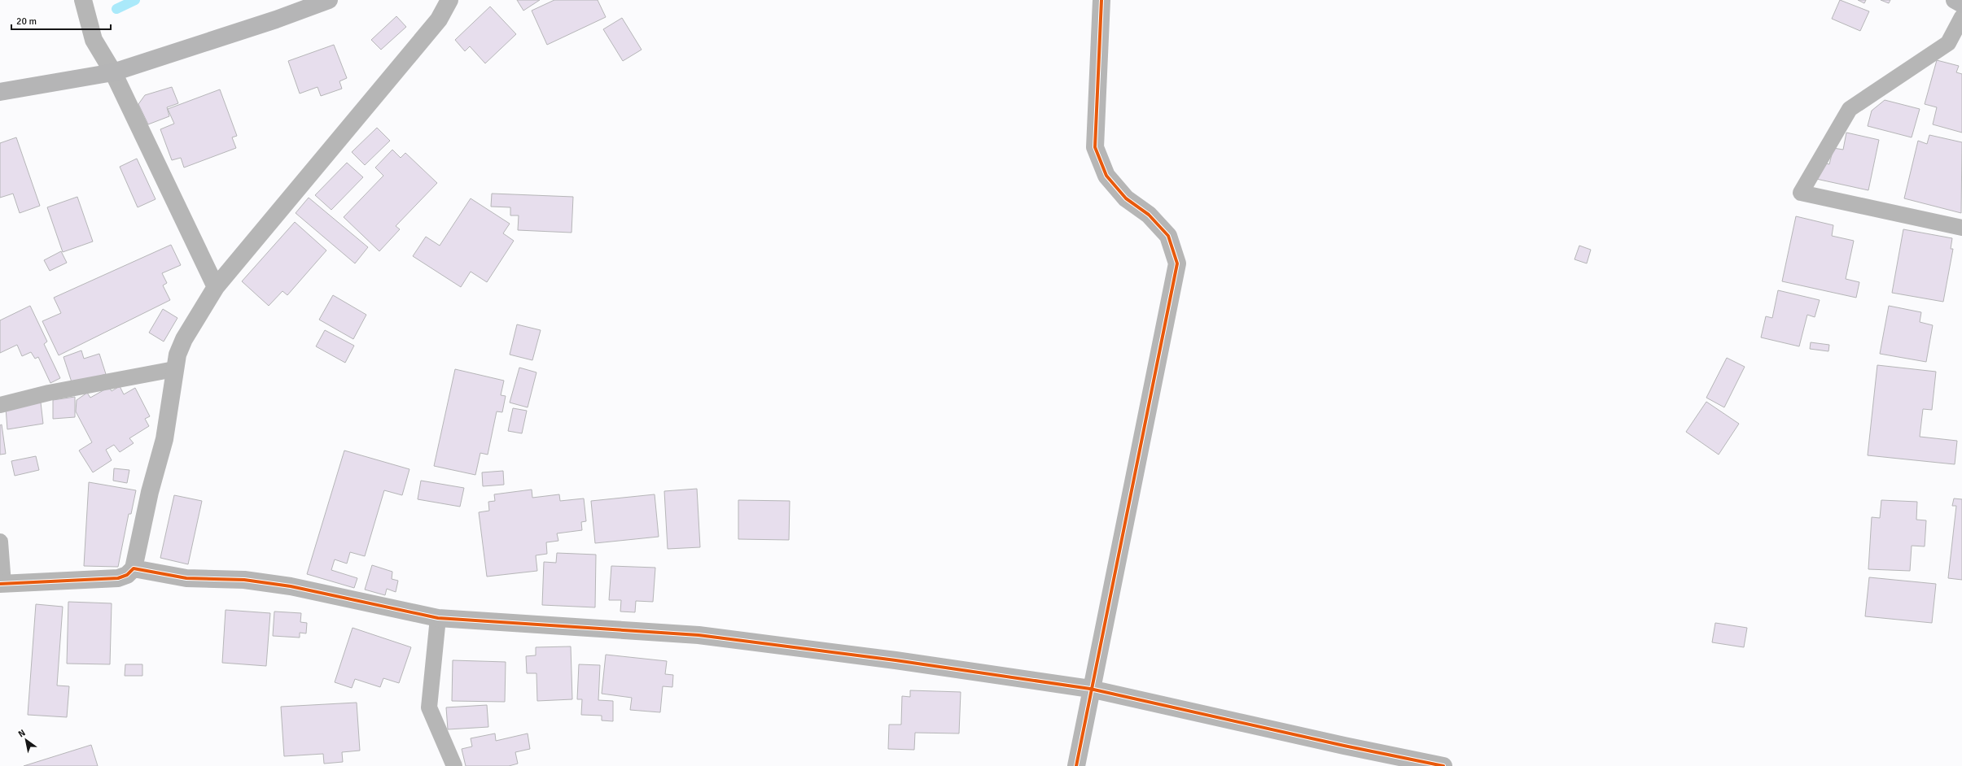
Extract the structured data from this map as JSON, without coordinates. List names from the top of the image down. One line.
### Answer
{"scale_bar":"20 m","north":"top left"}
